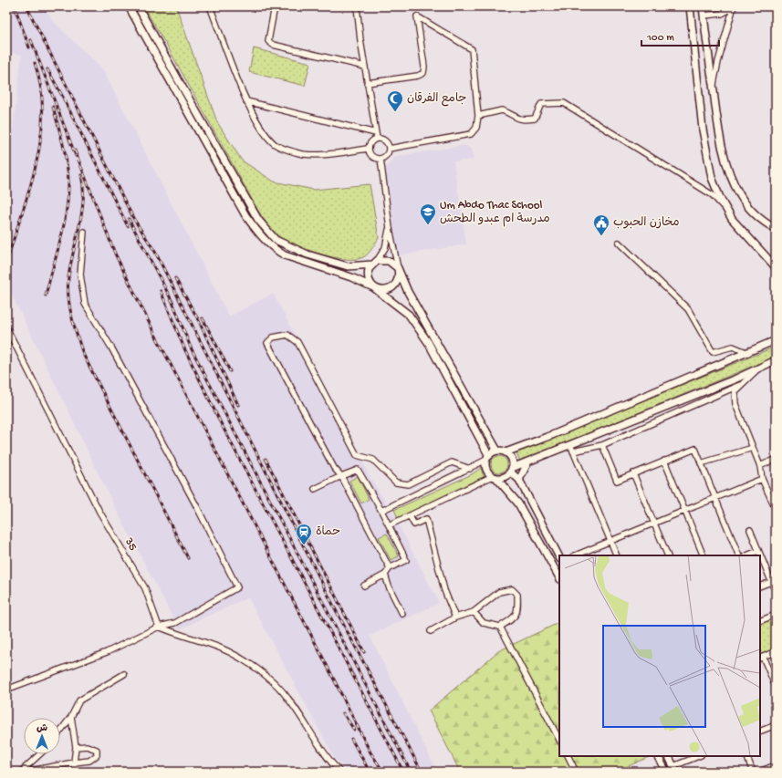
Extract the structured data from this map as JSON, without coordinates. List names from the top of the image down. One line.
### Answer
{"streets":{"street":["35"]},"places":{"mosque":["جامع الفرقان"],"school or university":["Um Abdo Thac School مدرسة ام عبدو الطحش"],"public building":["مخازن الحبوب"],"station":["حماة"]},"scale_bar":"100 m","north":"top"}
